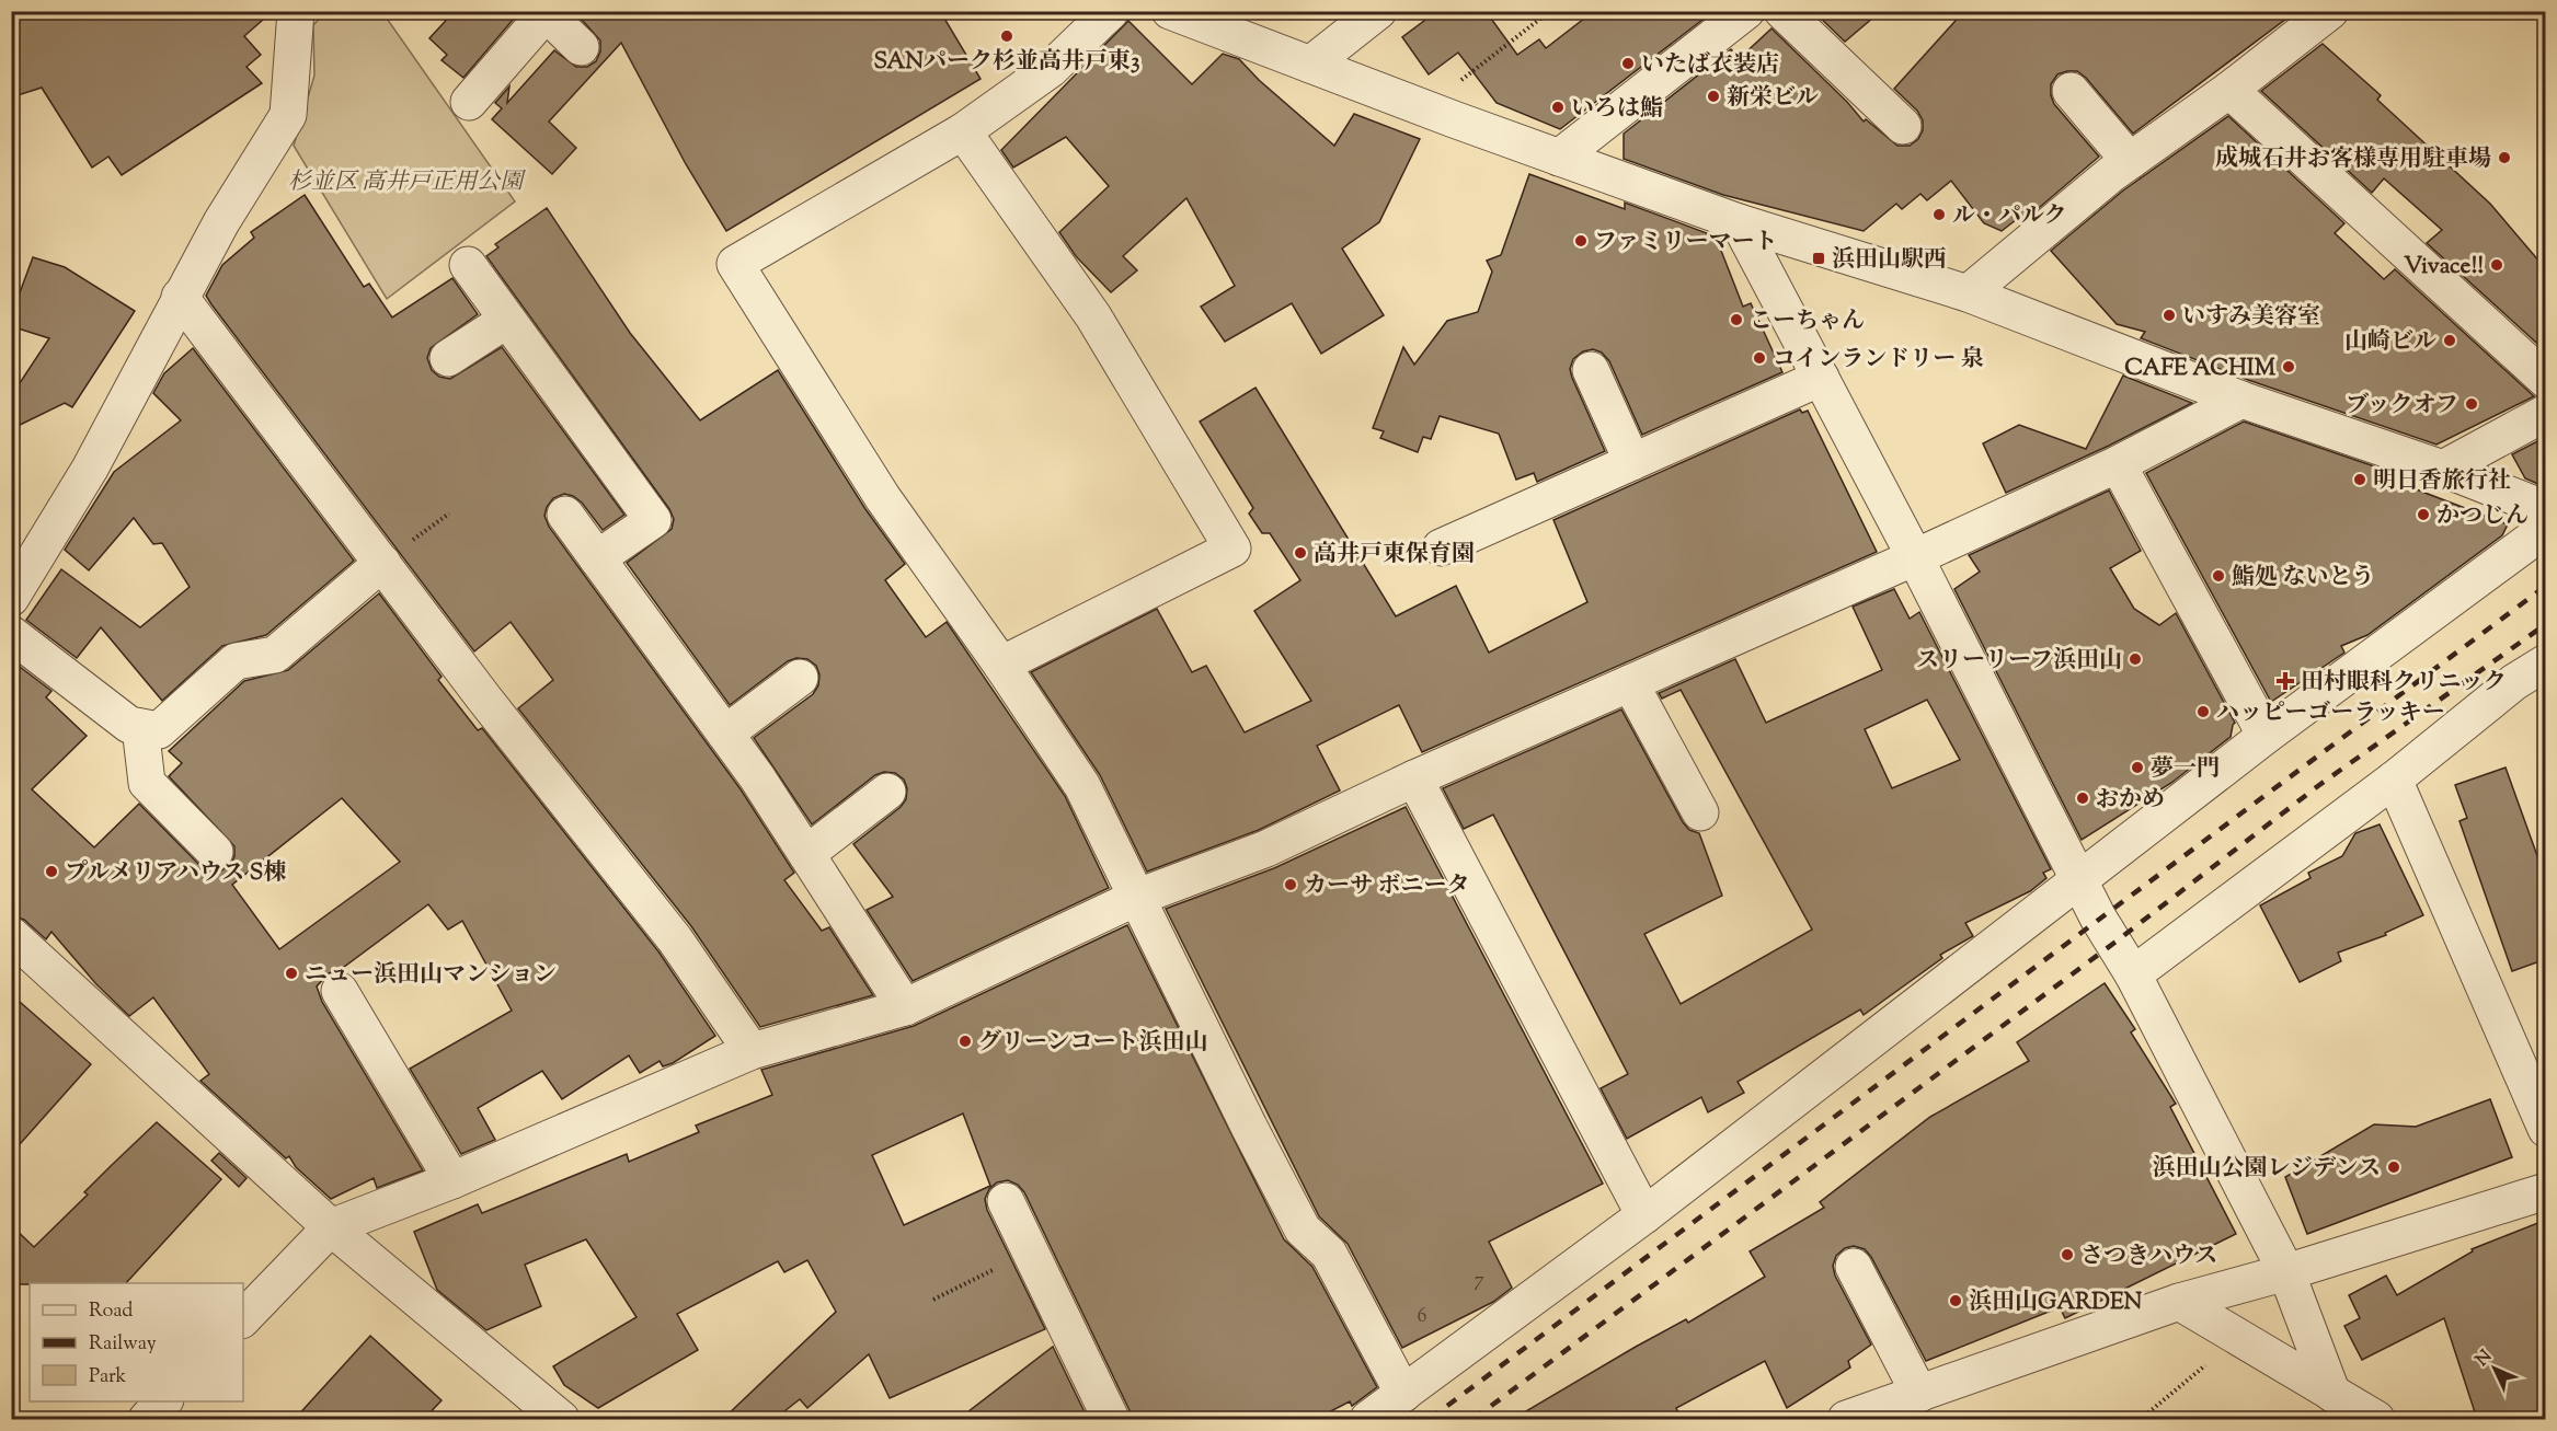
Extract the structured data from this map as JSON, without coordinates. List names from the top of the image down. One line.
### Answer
{"parks":["杉並区 高井戸正用公園"],"places":{"other":["SANパーク杉並高井戸東3","いたば衣装店","新栄ビル","いろは鮨","成城石井お客様専用駐車場","ル・パルク","ファミリーマート","Vivace!!","いすみ美容室","こーちゃん","山崎ビル","コインランドリー 泉","CAFE ACHIM","ブックオフ","明日香旅行社","かつじん","高井戸東保育園","鮨処 ないとう","スリーリーフ浜田山","ハッピーゴーラッキー","夢一門","おかめ","プルメリアハウス S棟","カーサ ボニータ","ニュー浜田山マンション","グリーンコート浜田山","浜田山公園レジデンス","さつきハウス","浜田山GARDEN"],"transit":["浜田山駅西"],"health":["田村眼科クリニック"]},"house_numbers":["7","6"],"legend":["Road","Railway","Park"],"north":"top left"}
